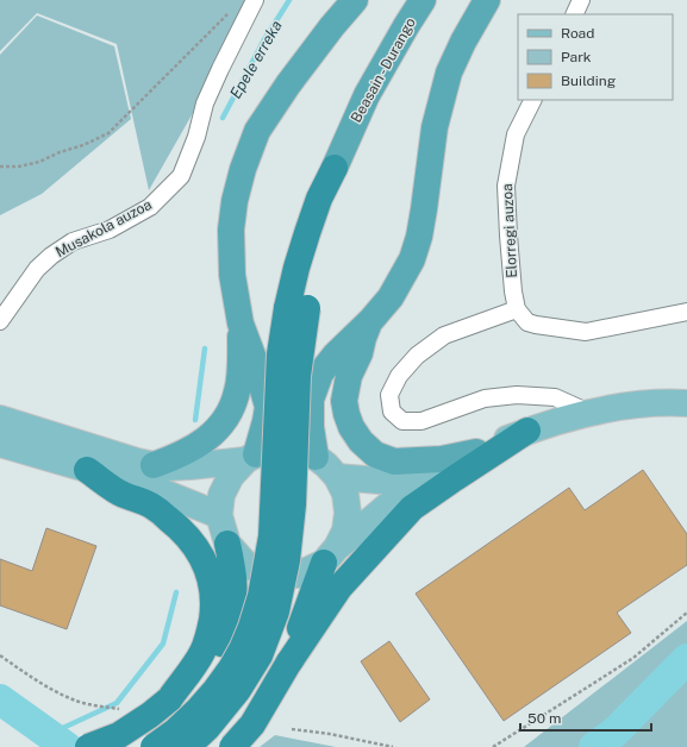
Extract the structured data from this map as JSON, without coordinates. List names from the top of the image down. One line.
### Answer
{"streets":{"highway":["Beasain - Durango"],"street":["Musakola auzoa","Elorregi auzoa"]},"water":["Epele erreka"],"legend":["Road","Park","Building"],"scale_bar":"50 m"}
